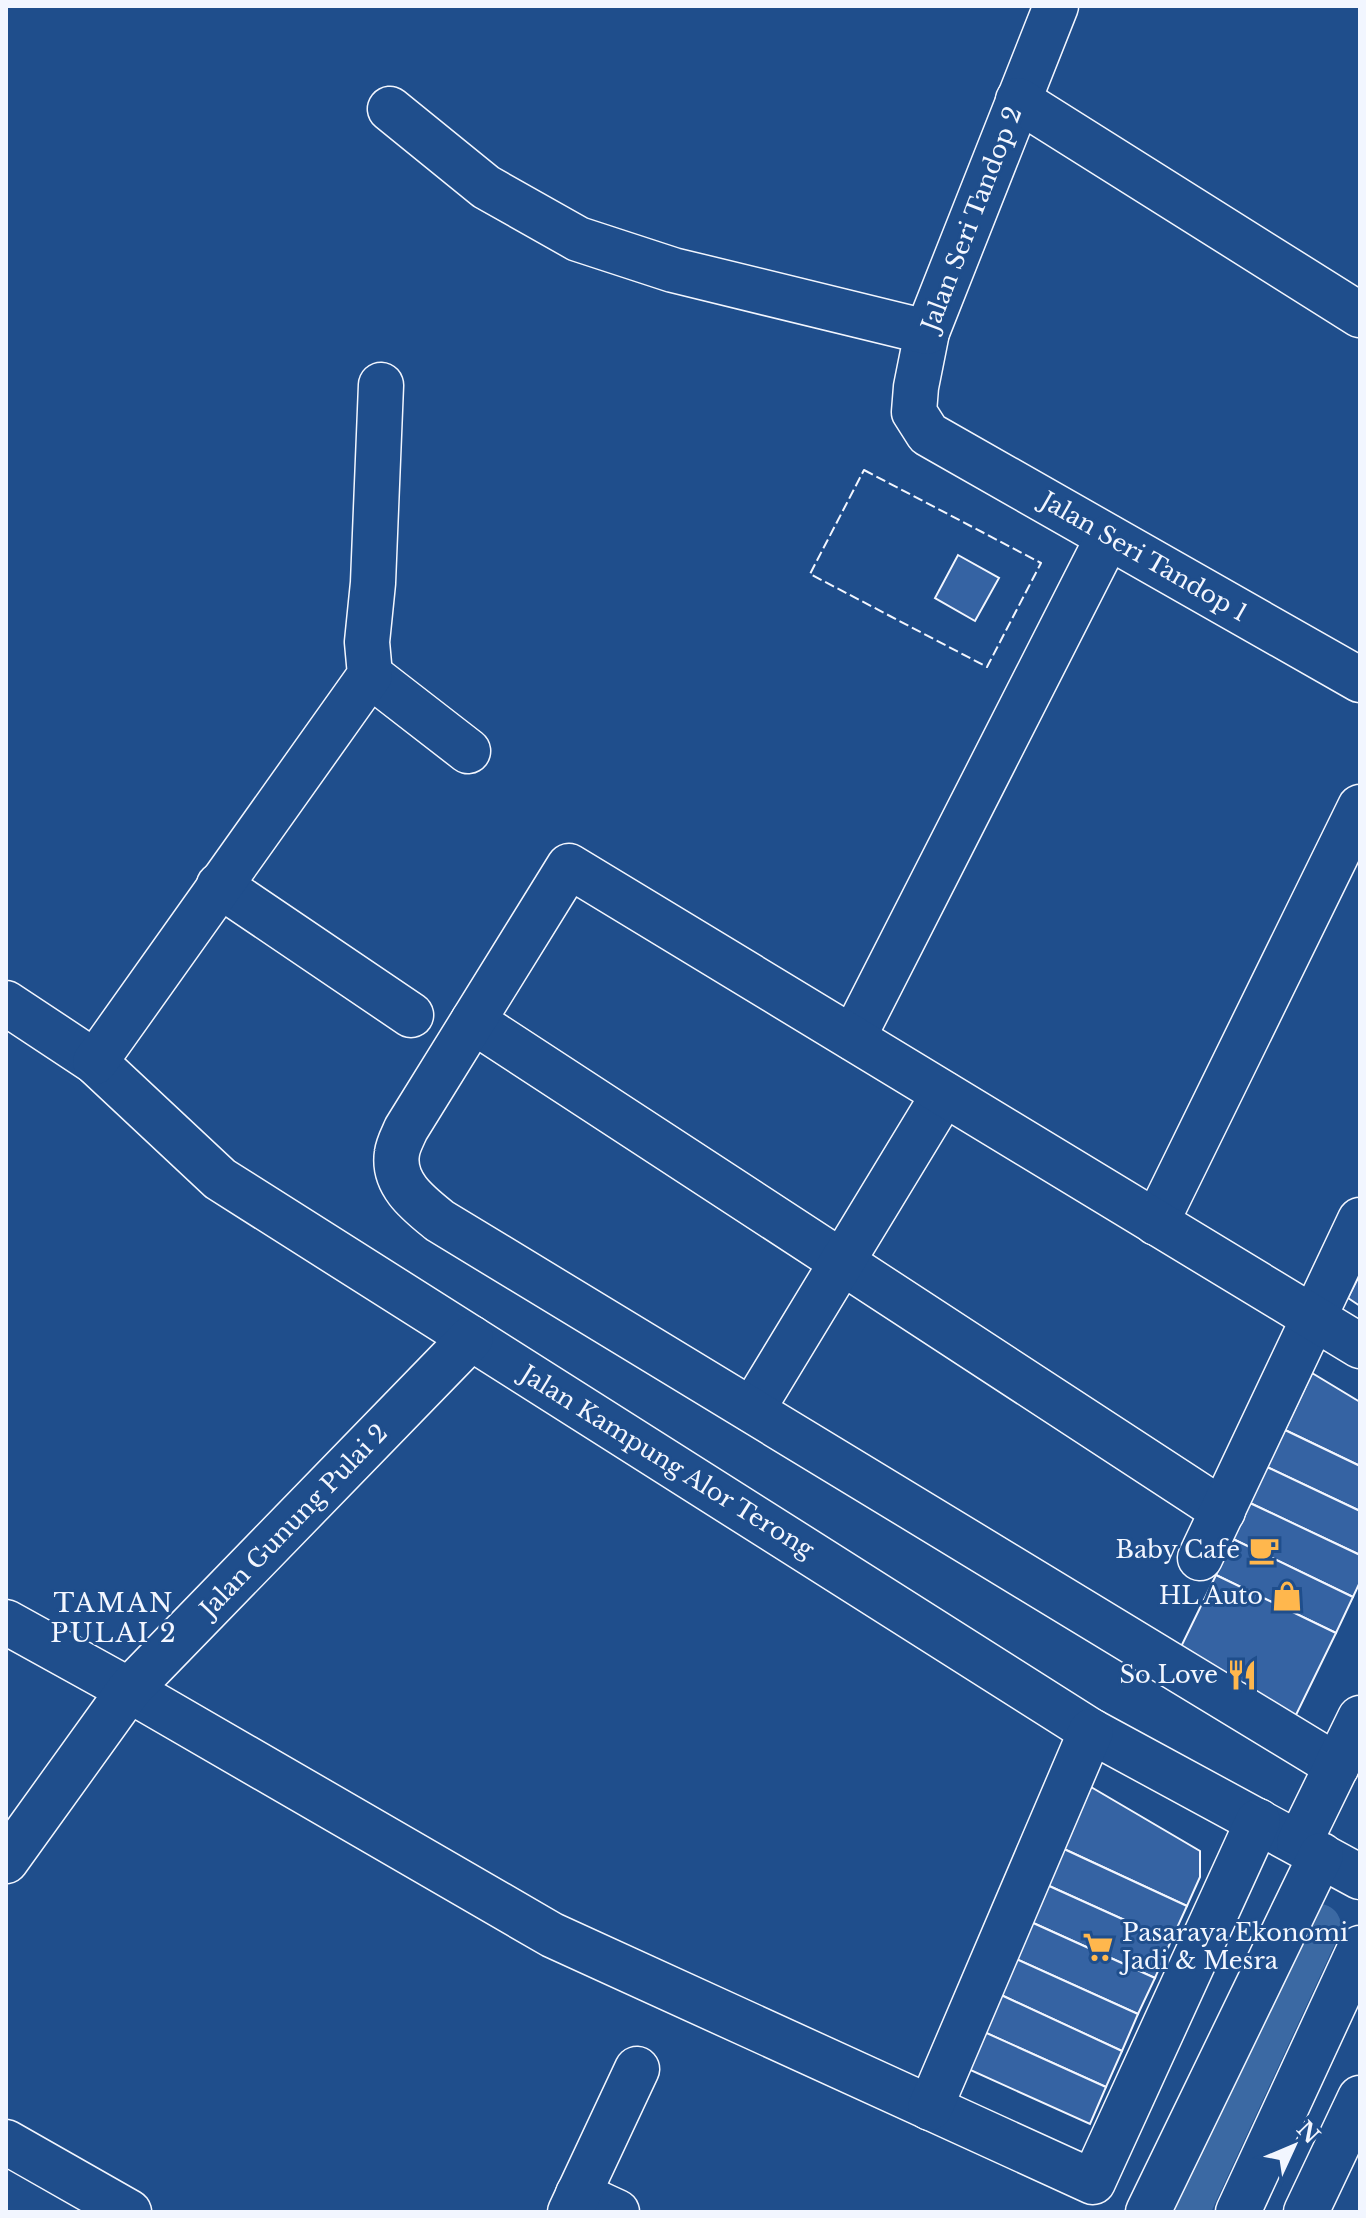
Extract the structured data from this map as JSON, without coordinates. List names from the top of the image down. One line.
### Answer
{"streets":{"street":["Jalan Seri Tandop 2","Jalan Seri Tandop 1","Jalan Kampung Alor Terong","Jalan Gunung Pulai 2"]},"crossings":[["Jalan Seri Tandop 2","Jalan Seri Tandop 1"],["Jalan Kampung Alor Terong","Jalan Gunung Pulai 2"]],"districts":["TAMAN PULAI 2"],"places":{"cafe":["Baby Cafe"],"shop":["HL Auto"],"restaurant":["So Love"],"supermarket":["Pasaraya Ekonomi Jadi & Mesra"]},"north":"top right"}
